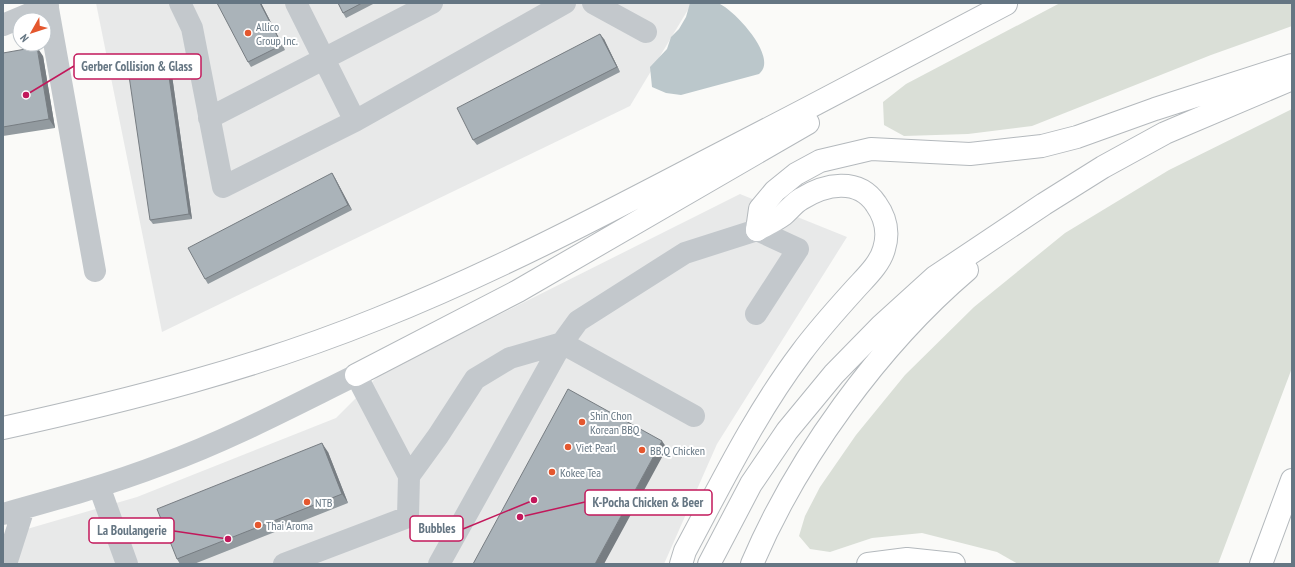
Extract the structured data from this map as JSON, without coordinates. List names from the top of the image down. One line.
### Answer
{"places":["Allico Group Inc.","Gerber Collision & Glass","Shin Chon Korean BBQ","Viet Pearl","BB.Q Chicken","Kokee Tea","Bubbles","NTB","K-Pocha Chicken & Beer","Thai Aroma","La Boulangerie"],"north":"bottom left"}
